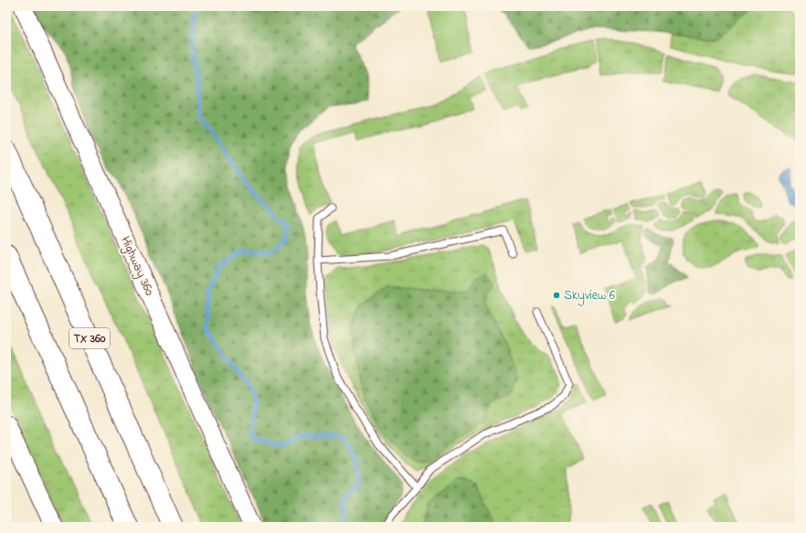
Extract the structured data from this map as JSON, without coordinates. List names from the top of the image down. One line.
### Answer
{"streets":{"highway":["TX 360"],"main road":["Highway 360"]},"places":["Skyview 6"]}
